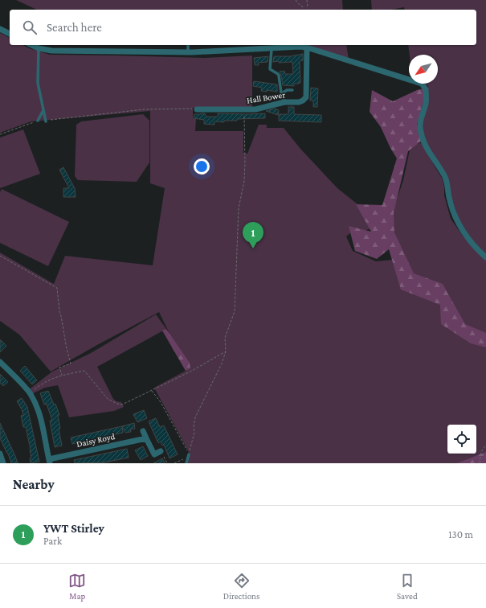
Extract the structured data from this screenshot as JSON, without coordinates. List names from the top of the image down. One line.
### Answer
{"streets":{"street":["Hall Bower","Daisy Royd"]},"north":"bottom left","page":{"search":"Search here","pins":"1","heading":"Nearby","list":[{"mark":"1","name":"YWT Stirley","note":"Park","value":"130 m"}],"nav":["Map","Directions","Saved"]}}
